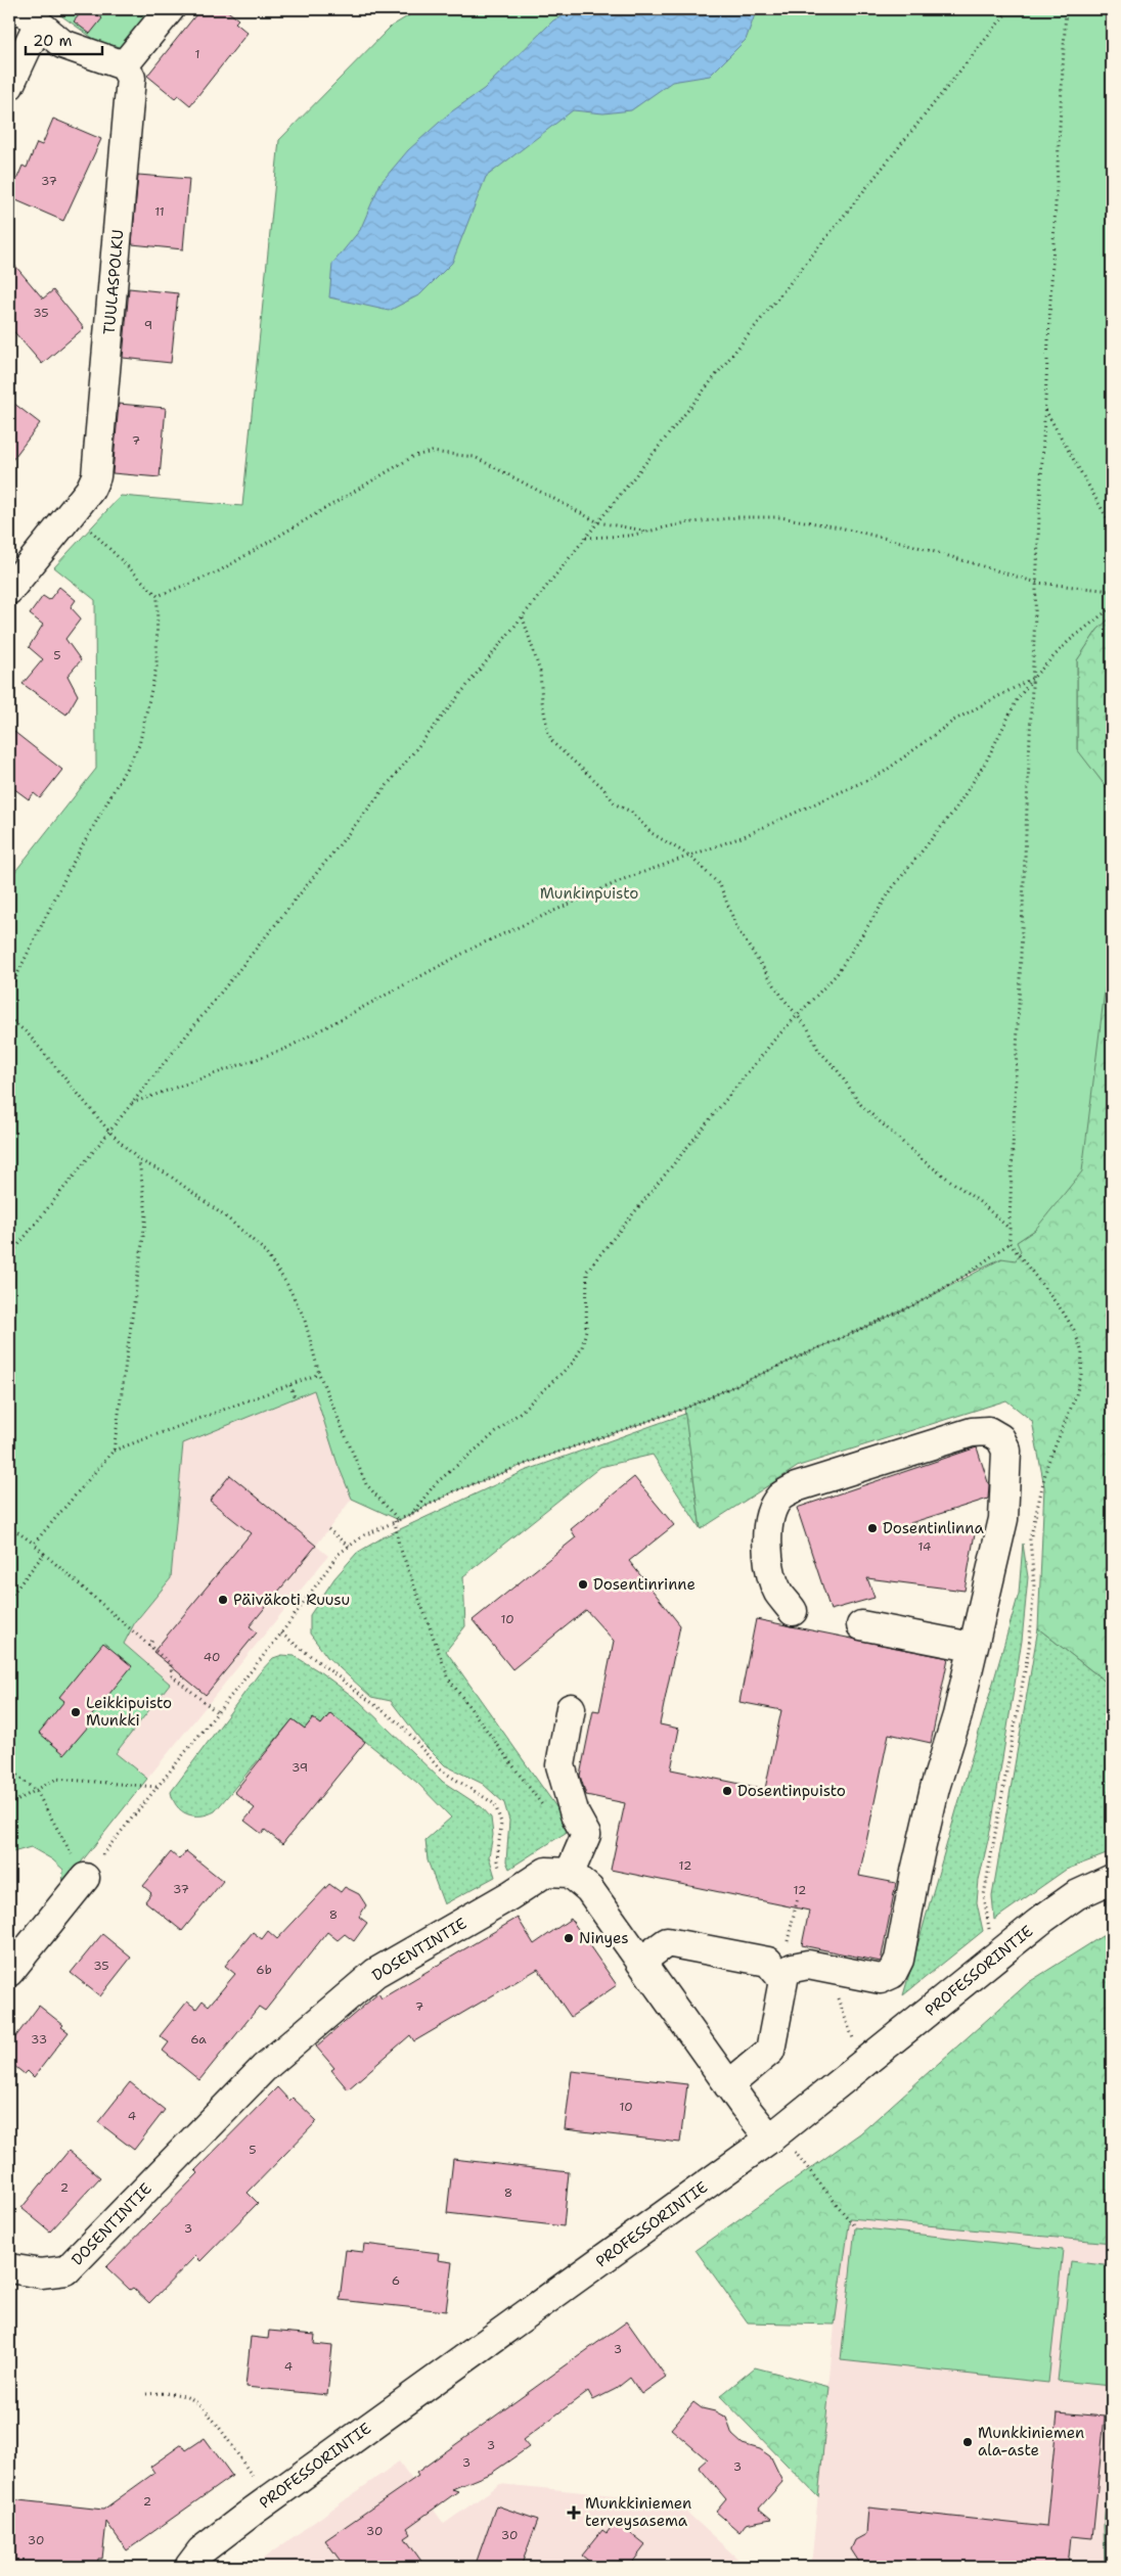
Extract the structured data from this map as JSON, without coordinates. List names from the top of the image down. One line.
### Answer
{"streets":{"street":["TUULASPOLKU","DOSENTINTIE","PROFESSORINTIE"]},"parks":["Munkinpuisto"],"places":{"other":["Dosentinlinna","Dosentinrinne","Päiväkoti Ruusu","Leikkipuisto Munkki","Dosentinpuisto","Ninyes","Munkkiniemen ala-aste"],"health":["Munkkiniemen terveysasema"]},"house_numbers":["1","37","11","35","9","7","5","14","10","40","39","12","37","12","8","35","6b","7","33","6a","10","4","5","2","8","3","6","3","4","3","3","3","2","30","30","30"],"scale_bar":"20 m"}
